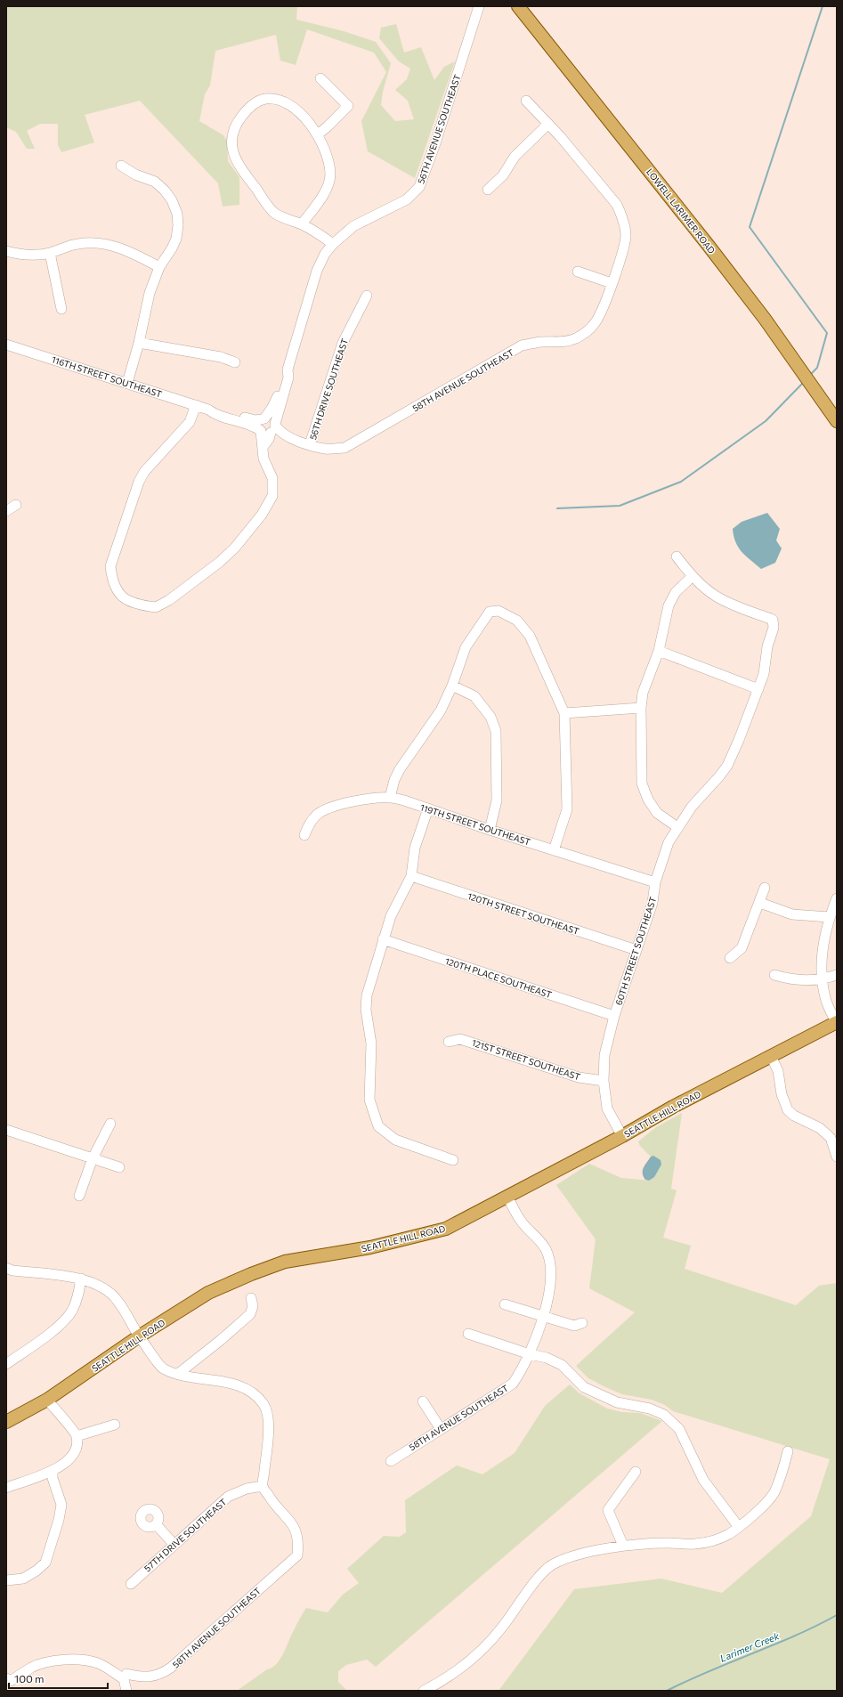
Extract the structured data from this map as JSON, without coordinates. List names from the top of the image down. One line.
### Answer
{"streets":{"main road":["LOWELL LARIMER ROAD","SEATTLE HILL ROAD"],"street":["56TH AVENUE SOUTHEAST","116TH STREET SOUTHEAST","58TH AVENUE SOUTHEAST","56TH DRIVE SOUTHEAST","119TH STREET SOUTHEAST","120TH STREET SOUTHEAST","60TH STREET SOUTHEAST","120TH PLACE SOUTHEAST","121ST STREET SOUTHEAST","57TH DRIVE SOUTHEAST"]},"crossings":[["56TH AVENUE SOUTHEAST","116TH STREET SOUTHEAST"],["56TH AVENUE SOUTHEAST","58TH AVENUE SOUTHEAST"],["116TH STREET SOUTHEAST","58TH AVENUE SOUTHEAST"],["58TH AVENUE SOUTHEAST","56TH DRIVE SOUTHEAST"],["58TH AVENUE SOUTHEAST","SEATTLE HILL ROAD"],["58TH AVENUE SOUTHEAST","57TH DRIVE SOUTHEAST"],["119TH STREET SOUTHEAST","60TH STREET SOUTHEAST"],["120TH STREET SOUTHEAST","60TH STREET SOUTHEAST"],["60TH STREET SOUTHEAST","120TH PLACE SOUTHEAST"],["60TH STREET SOUTHEAST","121ST STREET SOUTHEAST"],["60TH STREET SOUTHEAST","SEATTLE HILL ROAD"]],"water":["Larimer Creek"],"scale_bar":"100 m"}
